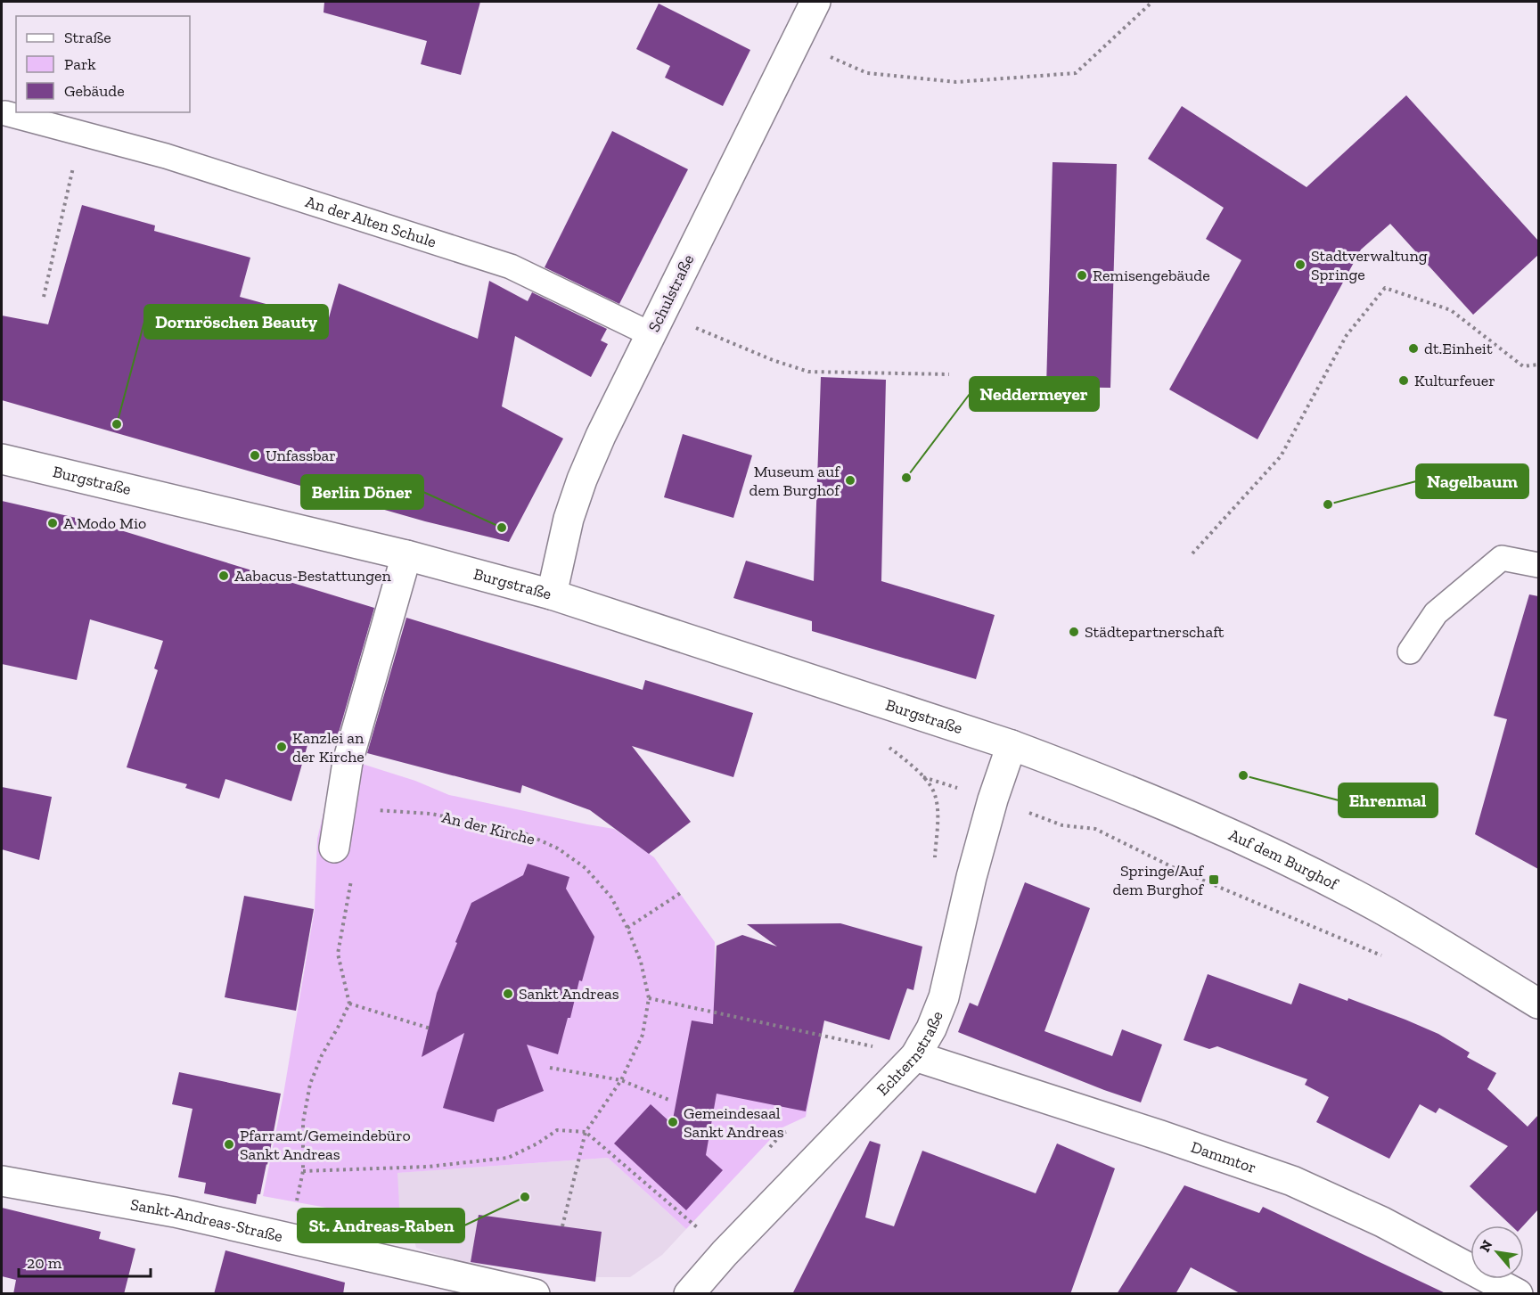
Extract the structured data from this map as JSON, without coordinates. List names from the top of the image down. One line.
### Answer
{"streets":{"street":["Schulstraße","Burgstraße","Auf dem Burghof","Echternstraße","Dammtor","Sankt-Andreas-Straße"],"lane":["An der Alten Schule"],"path":["An der Kirche"]},"crossings":[["An der Alten Schule","Schulstraße"],["Schulstraße","Burgstraße"],["Burgstraße","Auf dem Burghof"],["Burgstraße","Echternstraße"],["Auf dem Burghof","Echternstraße"],["Echternstraße","Dammtor"]],"places":{"other":["Stadtverwaltung Springe","Remisengebäude","dt.Einheit","Kulturfeuer","Dornröschen Beauty","Unfassbar","Neddermeyer","Museum auf dem Burghof","Nagelbaum","A Modo Mio","Berlin Döner","Aabacus-Bestattungen","Städtepartnerschaft","Kanzlei an der Kirche","Ehrenmal","Sankt Andreas","Gemeindesaal Sankt Andreas","Pfarramt/Gemeindebüro Sankt Andreas","St. Andreas-Raben"],"transit":["Springe/Auf dem Burghof"]},"legend":["Straße","Park","Gebäude"],"scale_bar":"20 m","north":"top left"}
